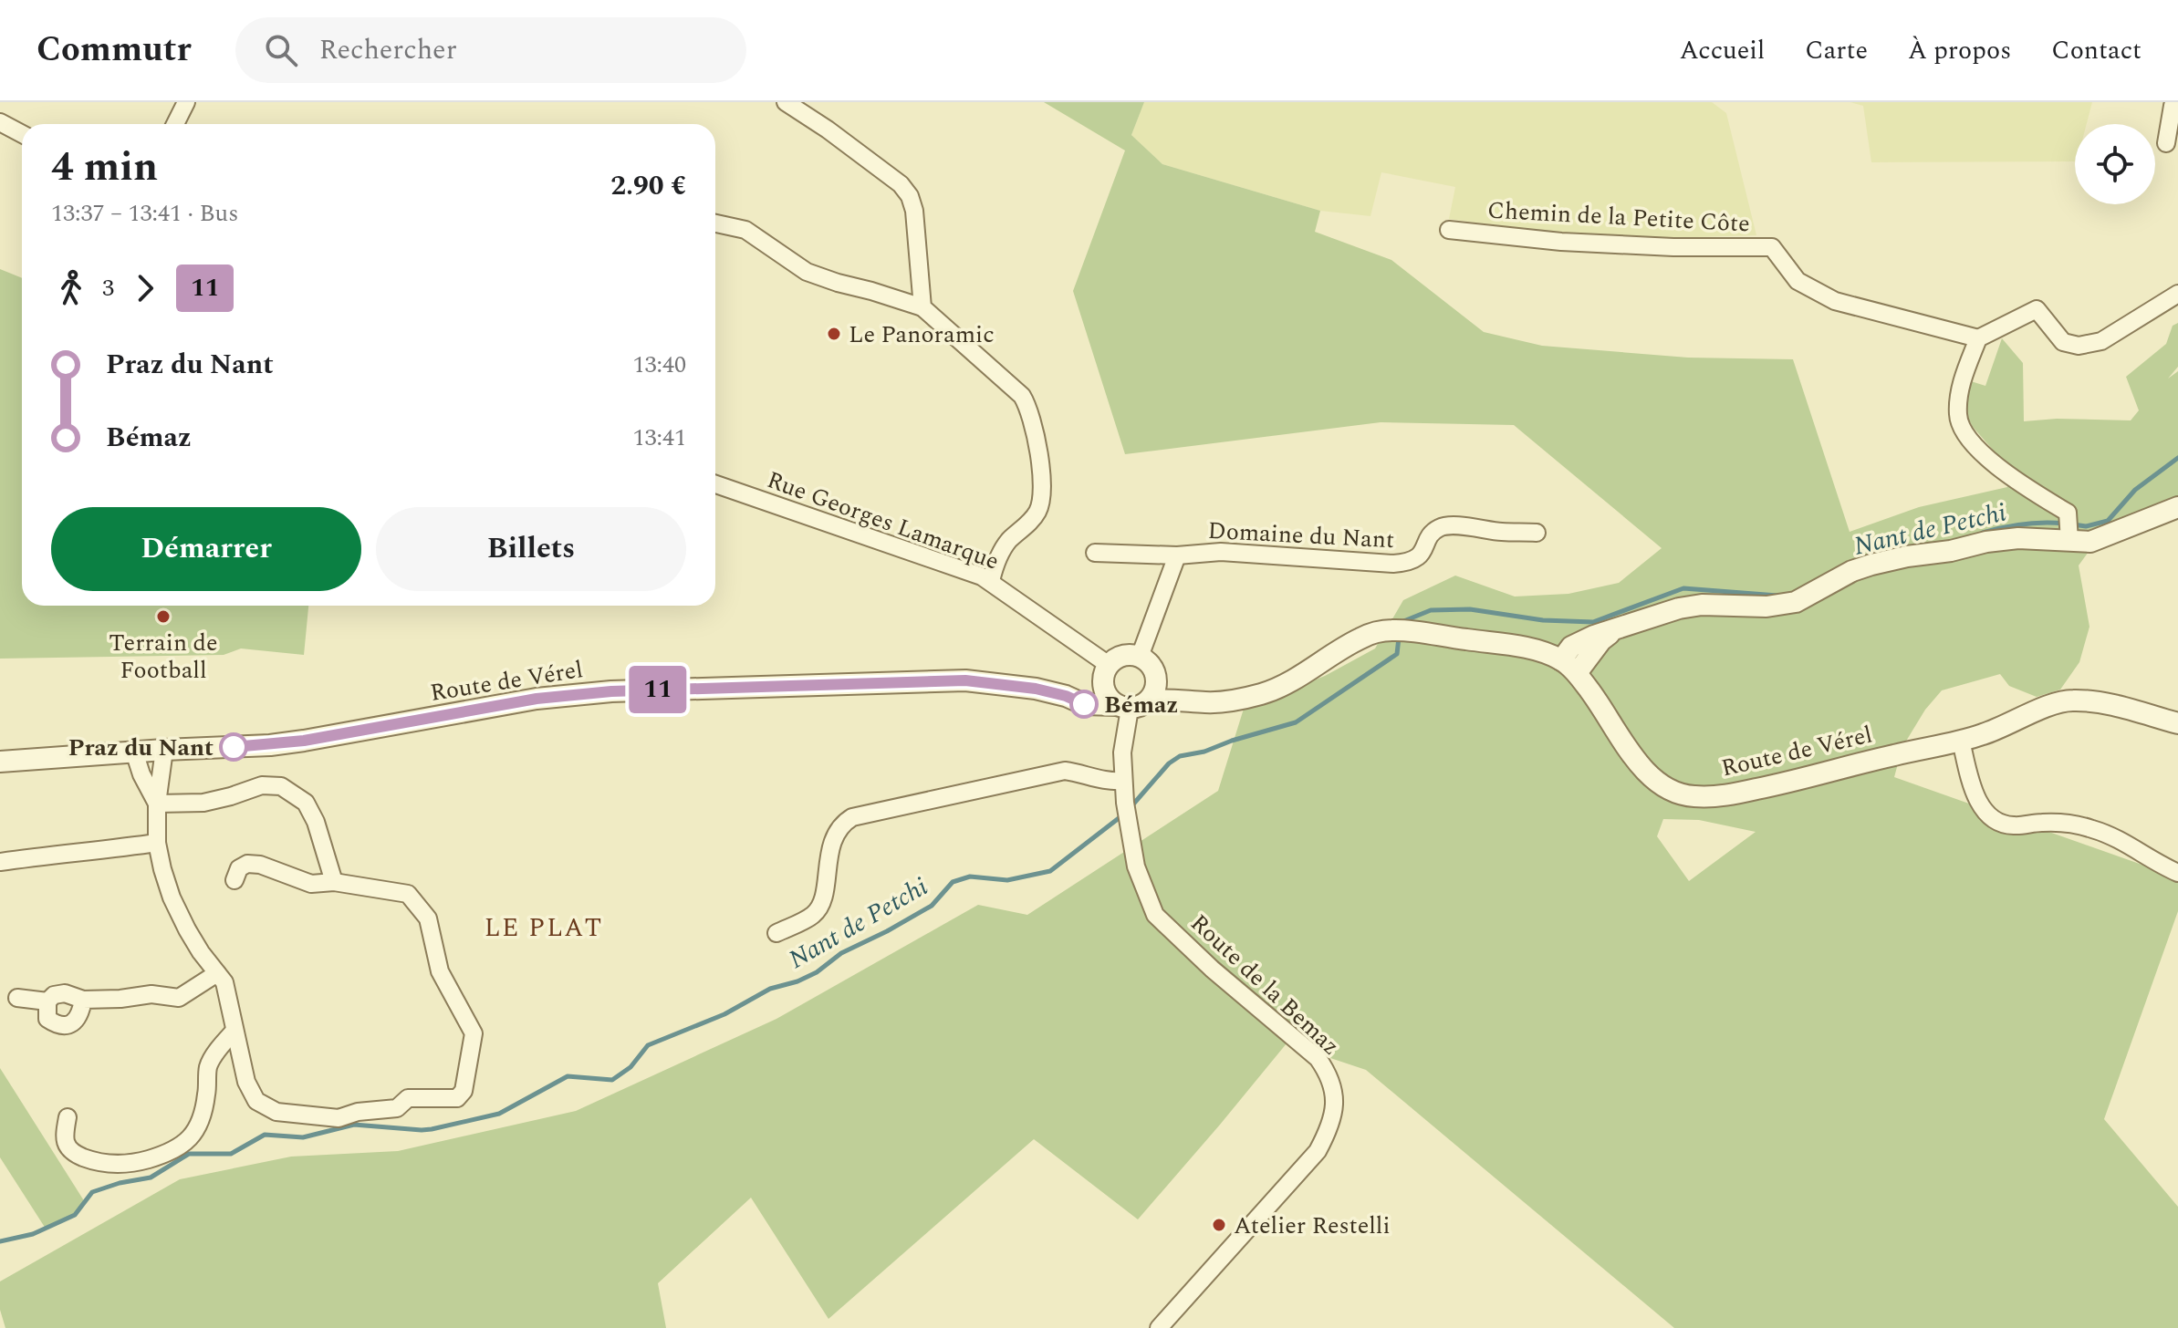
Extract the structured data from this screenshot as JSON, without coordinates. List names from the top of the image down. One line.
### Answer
{"streets":{"street":["Chemin de la Petite Côte","Rue Georges Lamarque","Domaine du Nant","Route de Vérel","Route de la Bemaz"]},"crossings":[["Rue Georges Lamarque","Domaine du Nant"],["Rue Georges Lamarque","Route de Vérel"],["Rue Georges Lamarque","Route de la Bemaz"],["Domaine du Nant","Route de Vérel"],["Domaine du Nant","Route de la Bemaz"],["Route de Vérel","Route de la Bemaz"]],"districts":["LE PLAT"],"water":["Nant de Petchi"],"places":["Le Panoramic","Terrain de Football","Bémaz","Praz du Nant","Atelier Restelli"],"lines":["bus line 11"],"page":{"header":"Commutr","search":"Rechercher","nav":["Accueil","Carte","À propos","Contact"],"on_map":"11","heading":["4 min","13:37 – 13:41 · Bus","2.90 €"],"legs":["3","11"],"list":[{"name":"Praz du Nant","value":"13:40"},{"name":"Bémaz","value":"13:41"}],"buttons":["Démarrer","Billets"]}}
